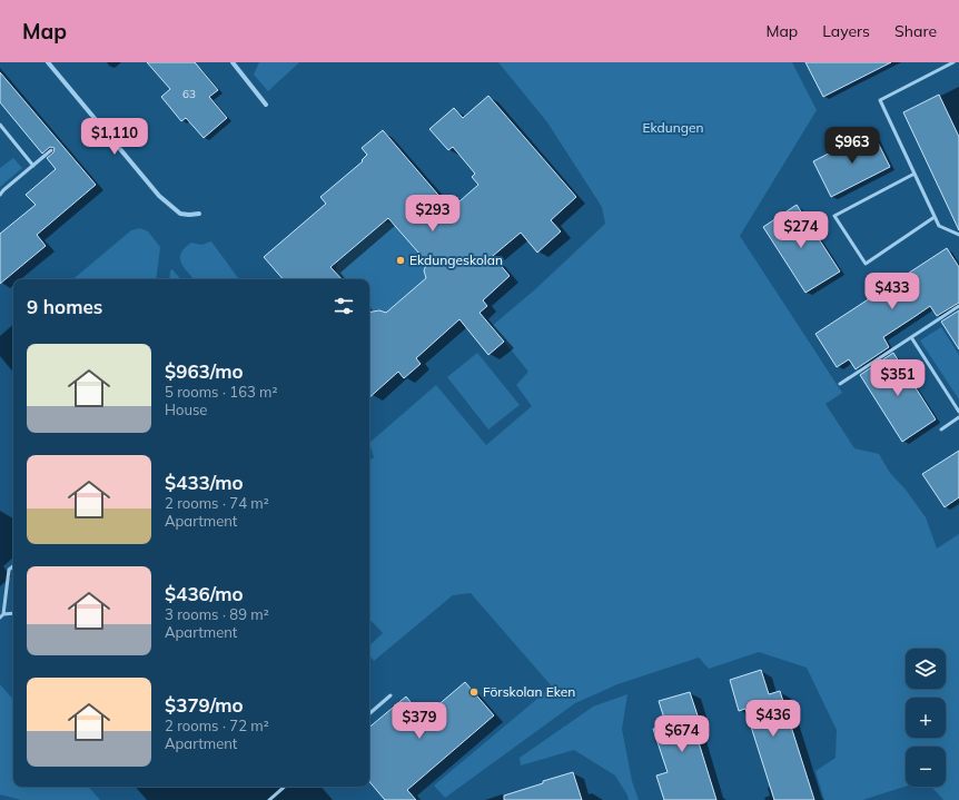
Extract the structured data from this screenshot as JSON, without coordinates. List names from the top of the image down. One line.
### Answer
{"parks":["Ekdungen"],"places":["Ekdungeskolan","Förskolan Eken"],"house_numbers":["63"],"page":{"header":"Map","nav":["Map","Layers","Share"],"price":["$1,110","$963","$293","$274","$433","$351","$436","$379","$674"],"heading":"9 homes","list":[{"name":"$963/mo","note":"5 rooms · 163 m² · House"},{"name":"$433/mo","note":"2 rooms · 74 m² · Apartment"},{"name":"$436/mo","note":"3 rooms · 89 m² · Apartment"},{"name":"$379/mo","note":"2 rooms · 72 m² · Apartment"}],"map_buttons":["+","−"]}}
